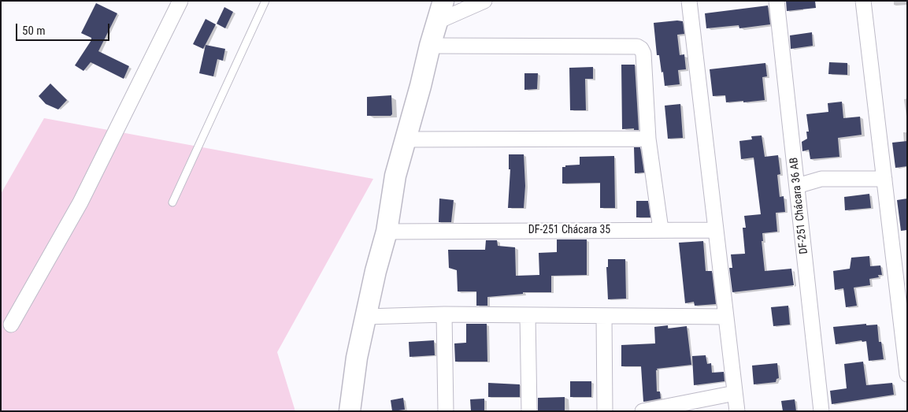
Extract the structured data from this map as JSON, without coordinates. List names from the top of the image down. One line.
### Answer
{"streets":{"street":["DF-251 Chácara 36 AB","DF-251 Chácara 35"]},"scale_bar":"50 m"}
